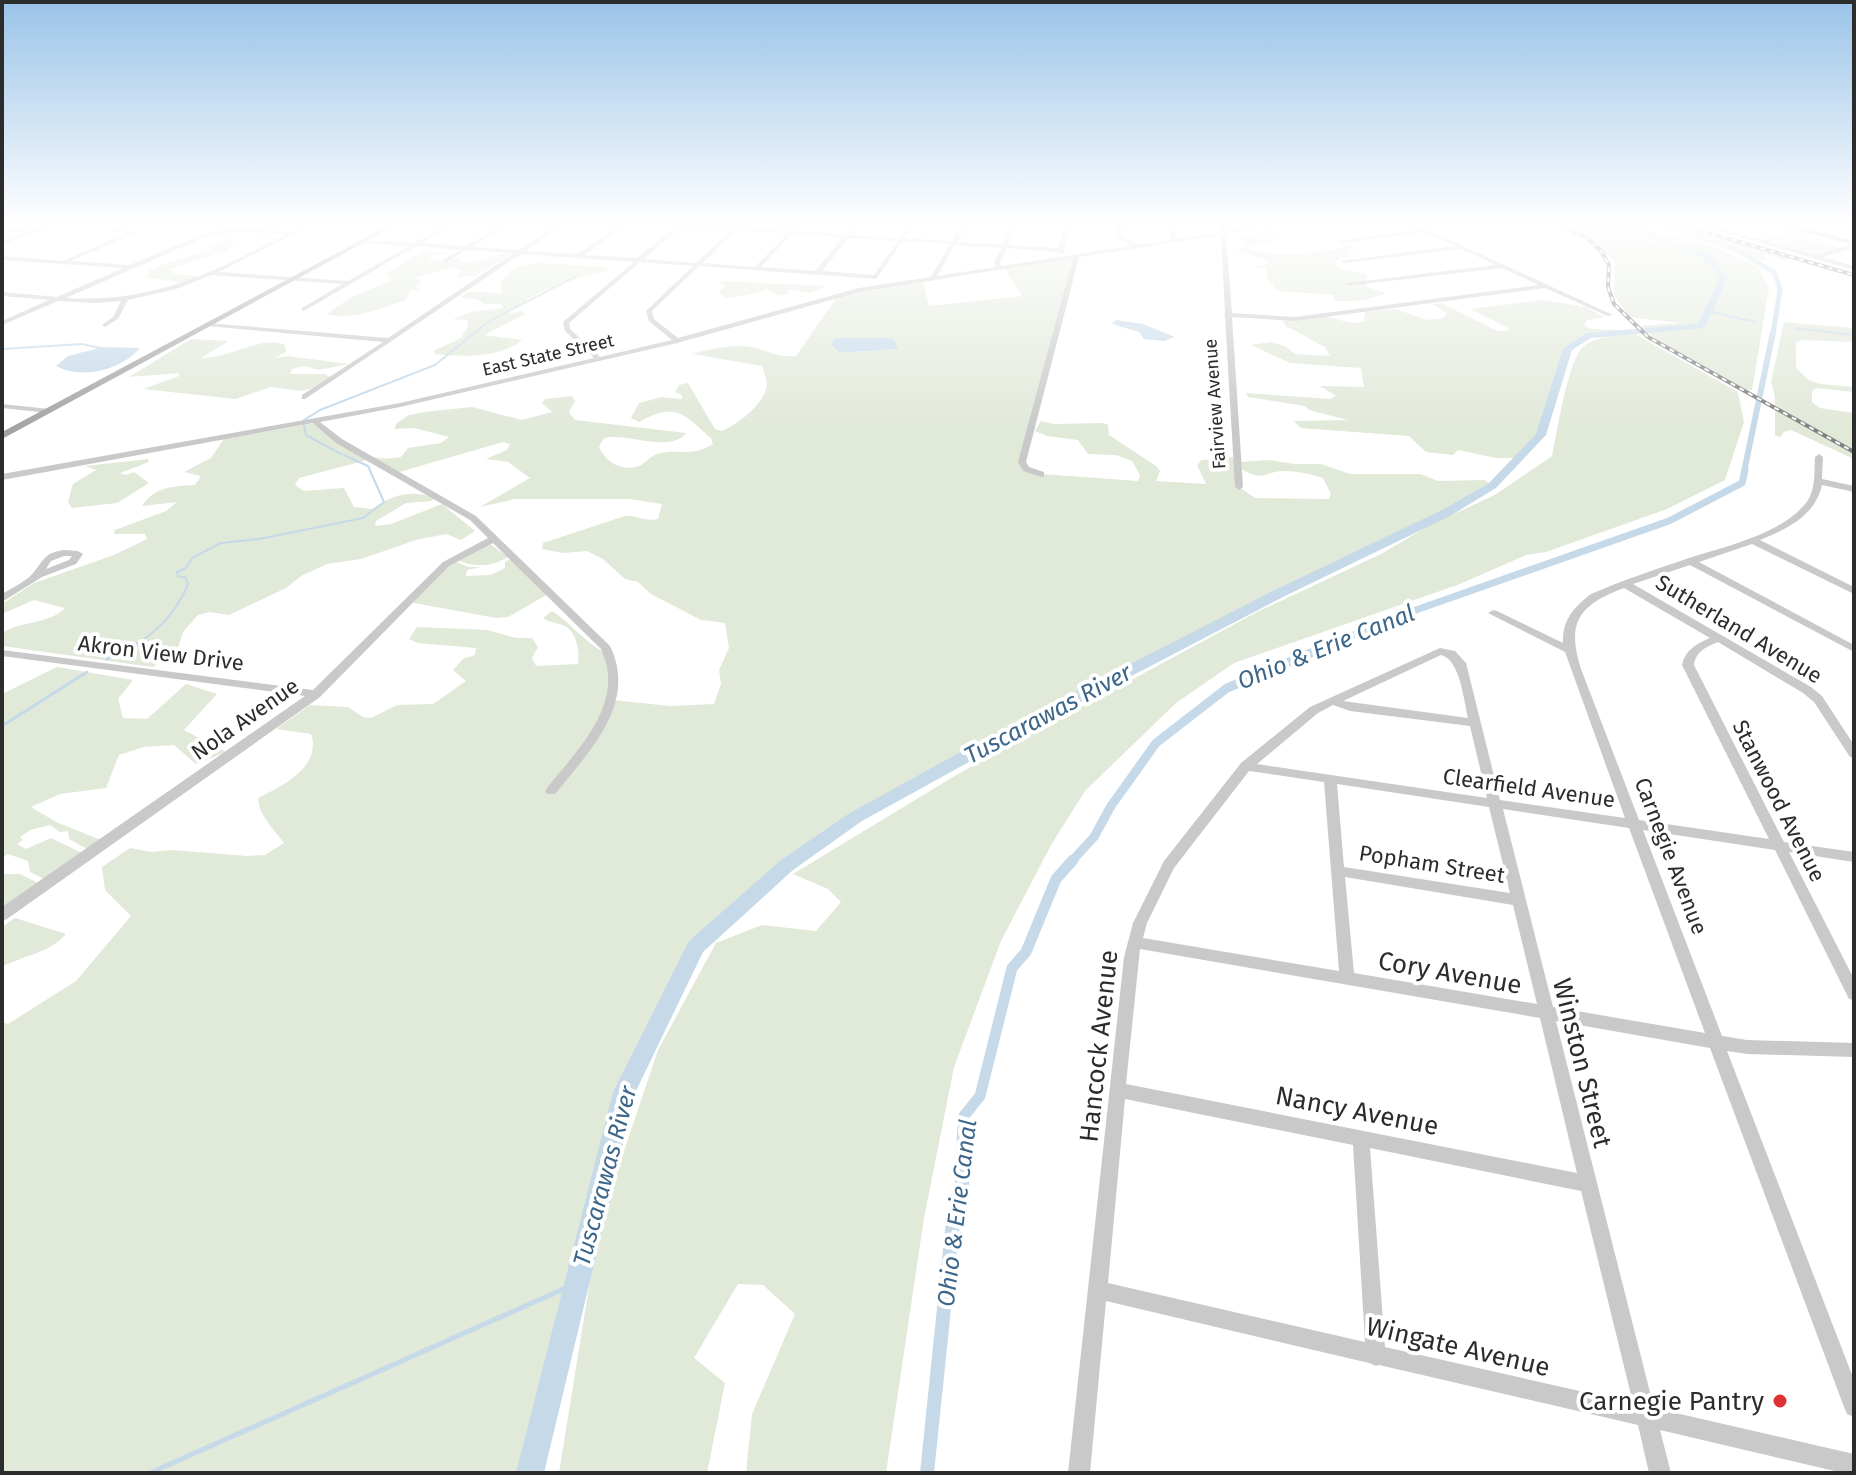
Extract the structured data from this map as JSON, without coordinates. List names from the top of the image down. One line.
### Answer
{"streets":{"street":["East State Street","Fairview Avenue","Sutherland Avenue","Akron View Drive","Nola Avenue","Clearfield Avenue","Stanwood Avenue","Carnegie Avenue","Popham Street","Cory Avenue","Hancock Avenue","Winston Street","Nancy Avenue","Wingate Avenue"]},"crossings":[["Sutherland Avenue","Stanwood Avenue"],["Akron View Drive","Nola Avenue"],["Clearfield Avenue","Stanwood Avenue"],["Clearfield Avenue","Carnegie Avenue"],["Clearfield Avenue","Hancock Avenue"],["Clearfield Avenue","Winston Street"],["Carnegie Avenue","Cory Avenue"],["Popham Street","Winston Street"],["Cory Avenue","Hancock Avenue"],["Cory Avenue","Winston Street"],["Hancock Avenue","Winston Street"],["Hancock Avenue","Nancy Avenue"],["Hancock Avenue","Wingate Avenue"],["Winston Street","Nancy Avenue"],["Winston Street","Wingate Avenue"]],"water":["Ohio & Erie Canal","Tuscarawas River"],"places":["Carnegie Pantry"]}
